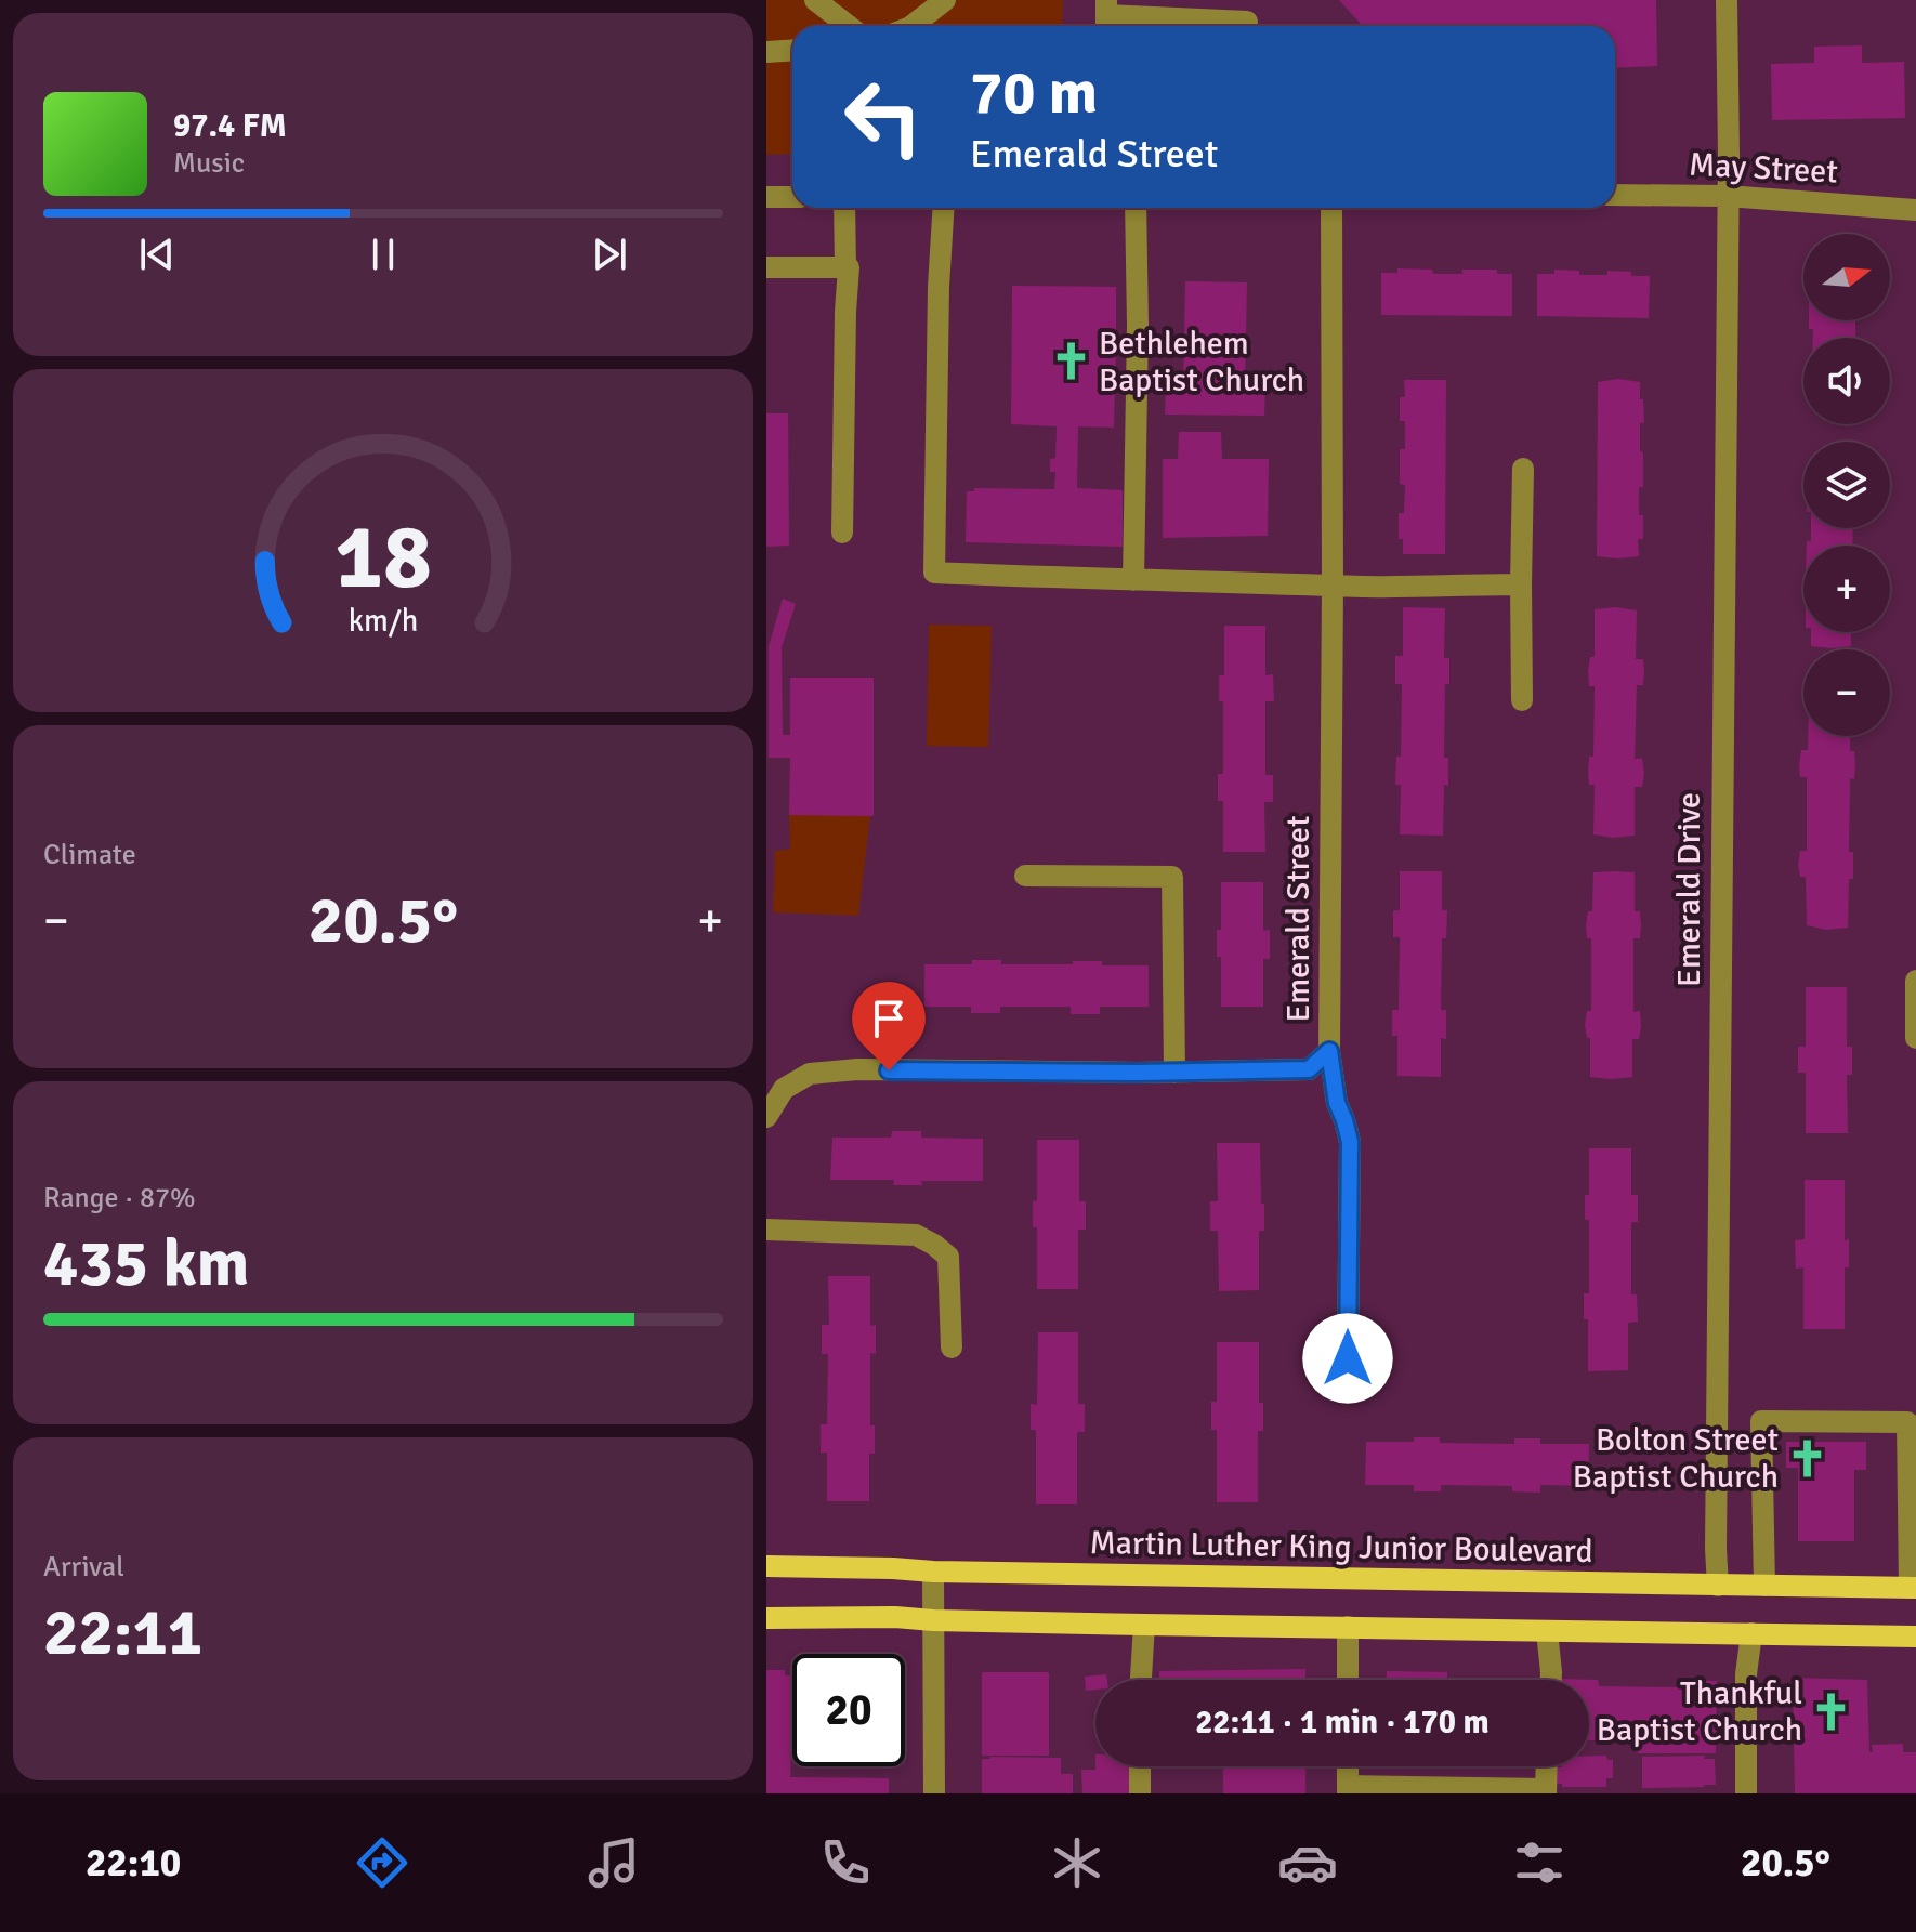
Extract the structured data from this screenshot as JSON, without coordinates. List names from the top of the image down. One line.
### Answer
{"streets":{"main road":["Martin Luther King Junior Boulevard"],"street":["May Street","Emerald Drive","Emerald Street"]},"crossings":[["May Street","Emerald Drive"],["Emerald Drive","Martin Luther King Junior Boulevard"]],"places":{"church":["Bethlehem Baptist Church","Bolton Street Baptist Church","Thankful Baptist Church"]},"north":"right","page":{"turn":["70 m","Emerald Street"],"song":["97.4 FM","Music"],"map_buttons":["+","−"],"tile":["Climate",["Range · 87%","435 km"],["Arrival","22:11"]],"heat":["−","20.5°","+"],"limit":"20","trip":"22:11 · 1 min · 170 m","tabs":["22:10","20.5°"],"gauge":["18","km/h"]}}
